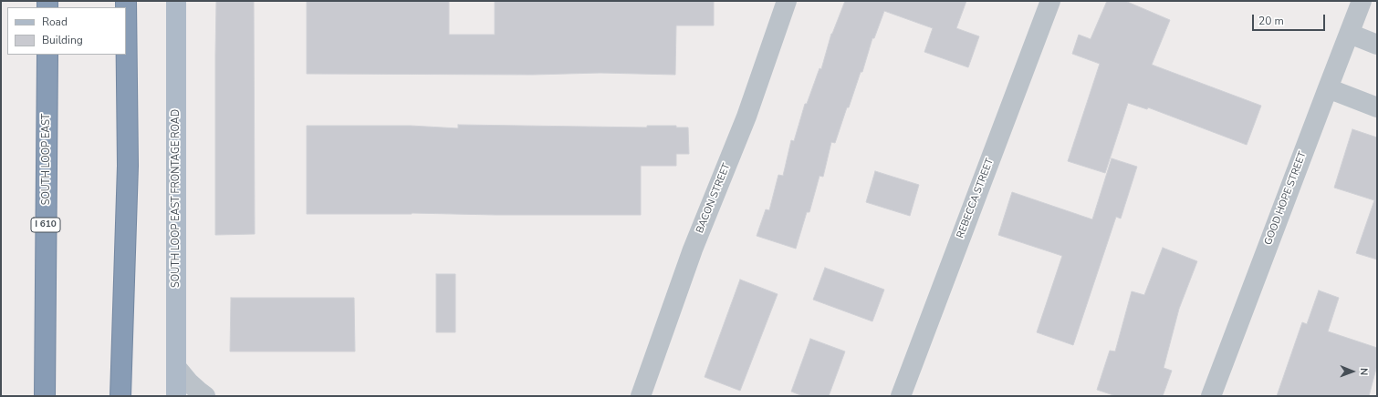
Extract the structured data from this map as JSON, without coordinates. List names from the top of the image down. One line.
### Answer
{"streets":{"highway":["SOUTH LOOP EAST","I 610"],"main road":["SOUTH LOOP EAST FRONTAGE ROAD"],"street":["BACON STREET","REBECCA STREET","GOOD HOPE STREET"]},"legend":["Road","Building"],"scale_bar":"20 m","north":"right"}
